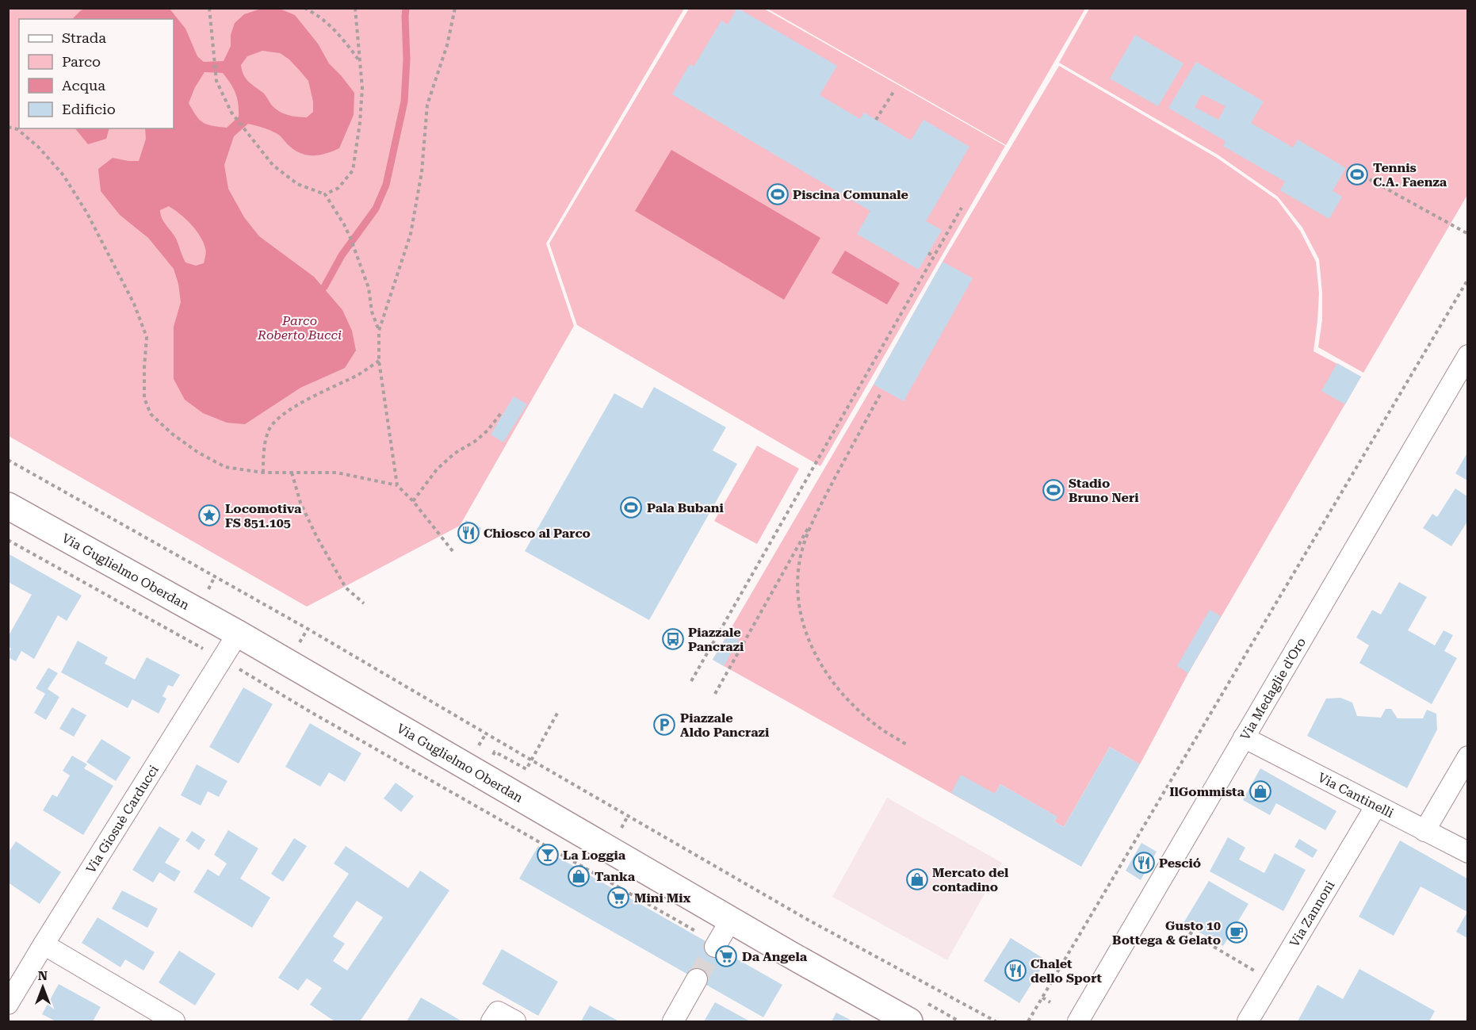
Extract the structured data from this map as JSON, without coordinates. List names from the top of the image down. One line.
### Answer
{"streets":{"main road":["Via Guglielmo Oberdan"],"street":["Via Medaglie d'Oro","Via Cantinelli","Via Giosuè Carducci","Via Zannoni"]},"crossings":[["Via Guglielmo Oberdan","Via Giosuè Carducci"],["Via Medaglie d'Oro","Via Cantinelli"],["Via Cantinelli","Via Zannoni"]],"parks":["Parco Roberto Bucci"],"places":{"sports":["Tennis C.A. Faenza","Piscina Comunale","Stadio Bruno Neri","Pala Bubani"],"place":["Locomotiva FS 851.105"],"restaurant":["Chiosco al Parco","Pesció","Chalet dello Sport"],"bus stop":["Piazzale Pancrazi"],"parking":["Piazzale Aldo Pancrazi"],"shop":["IlGommista","Tanka","Mercato del contadino"],"bar":["La Loggia"],"supermarket":["Mini Mix","Da Angela"],"cafe":["Gusto 10 Bottega & Gelato"]},"legend":["Strada","Parco","Acqua","Edificio"],"north":"top"}
